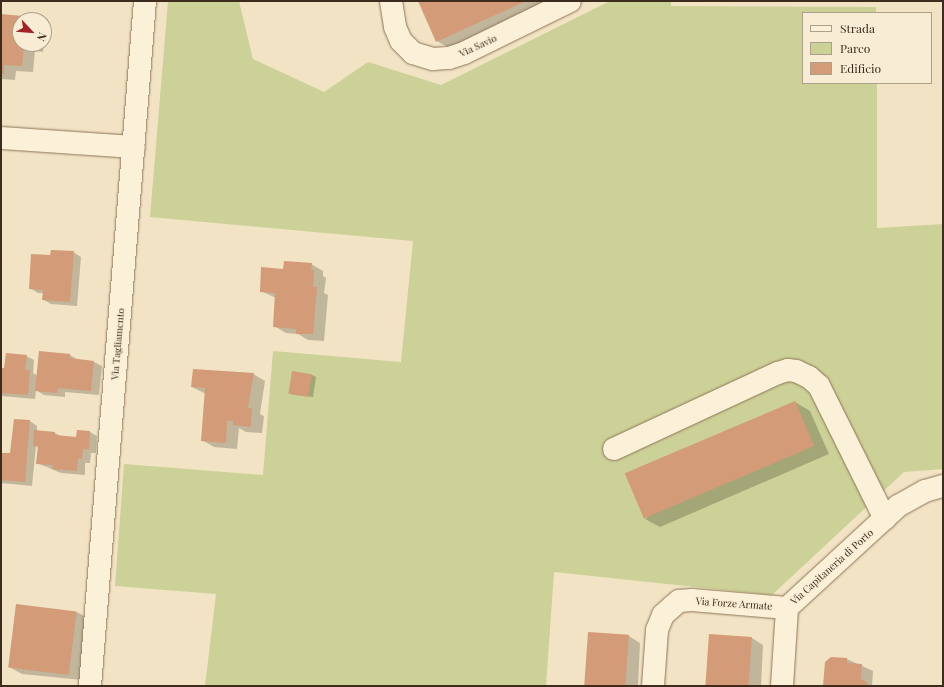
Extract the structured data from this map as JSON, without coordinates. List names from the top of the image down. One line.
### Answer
{"streets":{"street":["Via Savio","Via Tagliamento","Via Capitaneria di Porto","Via Forze Armate"]},"crossings":[["Via Capitaneria di Porto","Via Forze Armate"]],"legend":["Strada","Parco","Edificio"],"north":"bottom right"}
